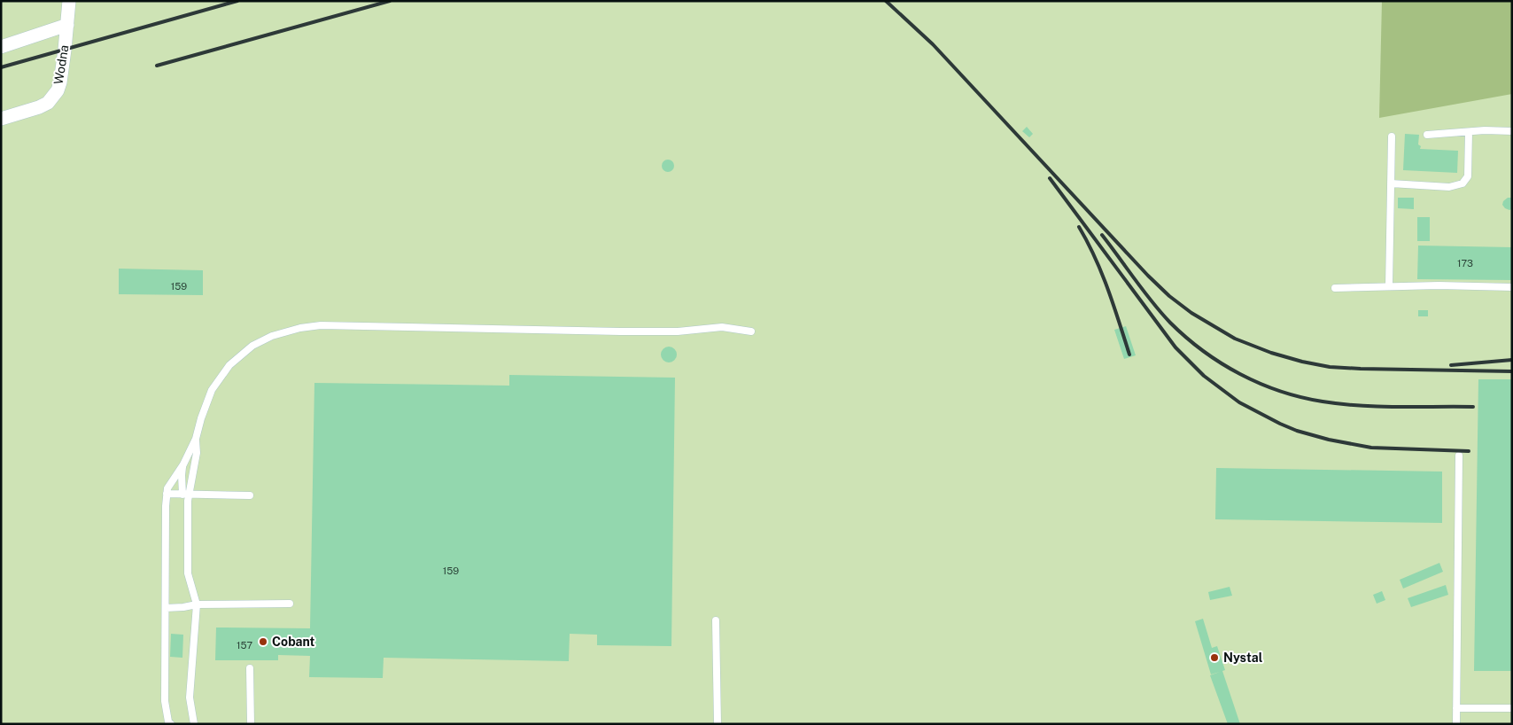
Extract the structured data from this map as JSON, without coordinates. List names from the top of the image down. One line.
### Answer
{"streets":{"street":["Wodna"]},"places":["Cobant","Nystal"],"house_numbers":["173","159","159","157"]}
